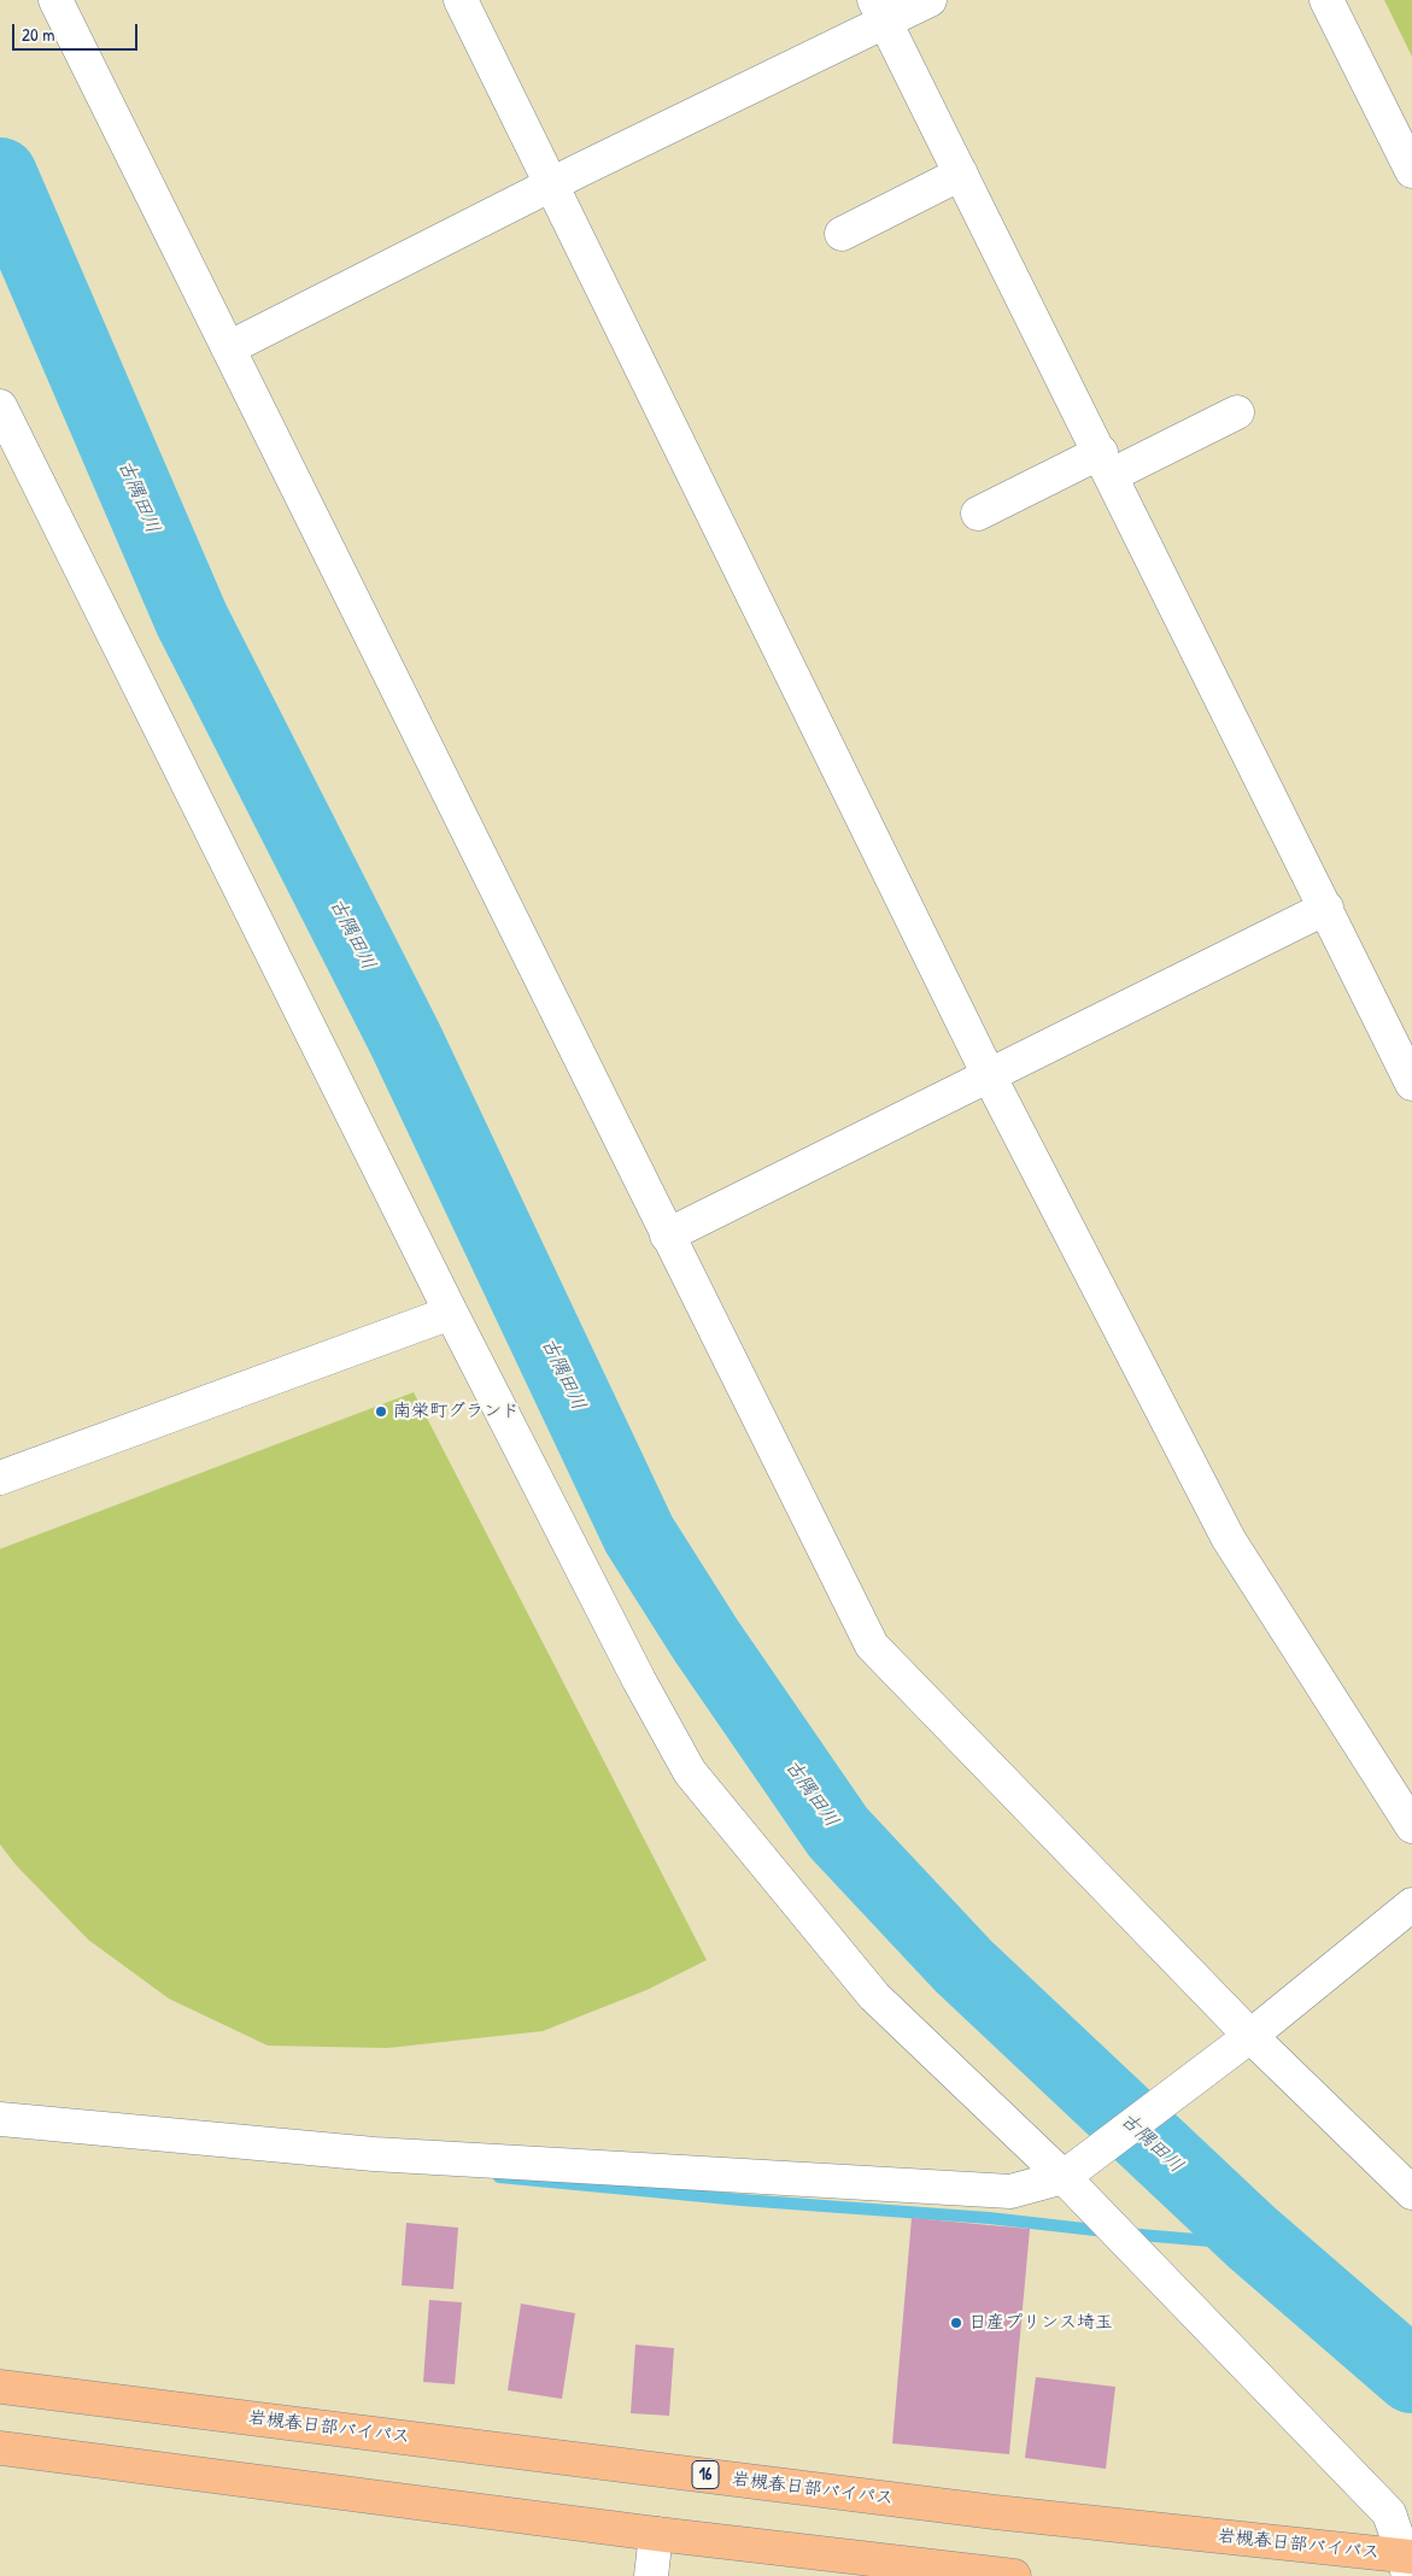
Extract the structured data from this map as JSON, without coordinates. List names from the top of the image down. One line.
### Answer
{"streets":{"highway":["岩槻春日部バイパス","16"]},"water":["古隅田川"],"places":["南栄町グランド","日産プリンス埼玉"],"scale_bar":"20 m"}
